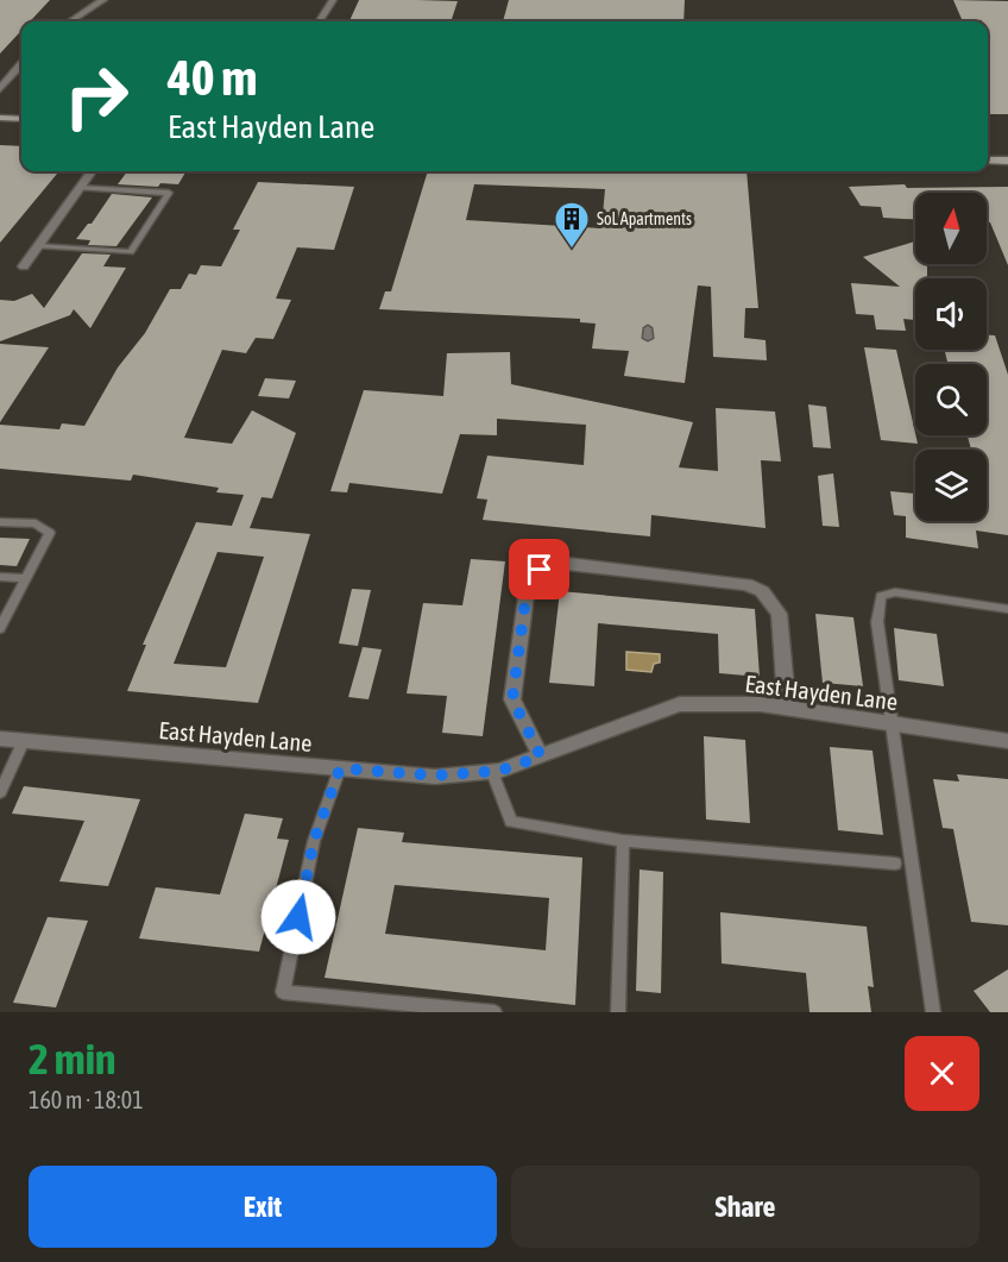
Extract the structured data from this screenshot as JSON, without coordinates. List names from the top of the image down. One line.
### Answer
{"streets":{"street":["East Hayden Lane"]},"places":{"building":["SoL Apartments"]},"north":"top","page":{"turn":["40 m","East Hayden Lane"],"heading":["2 min","160 m · 18:01"],"buttons":["Exit","Share"]}}
